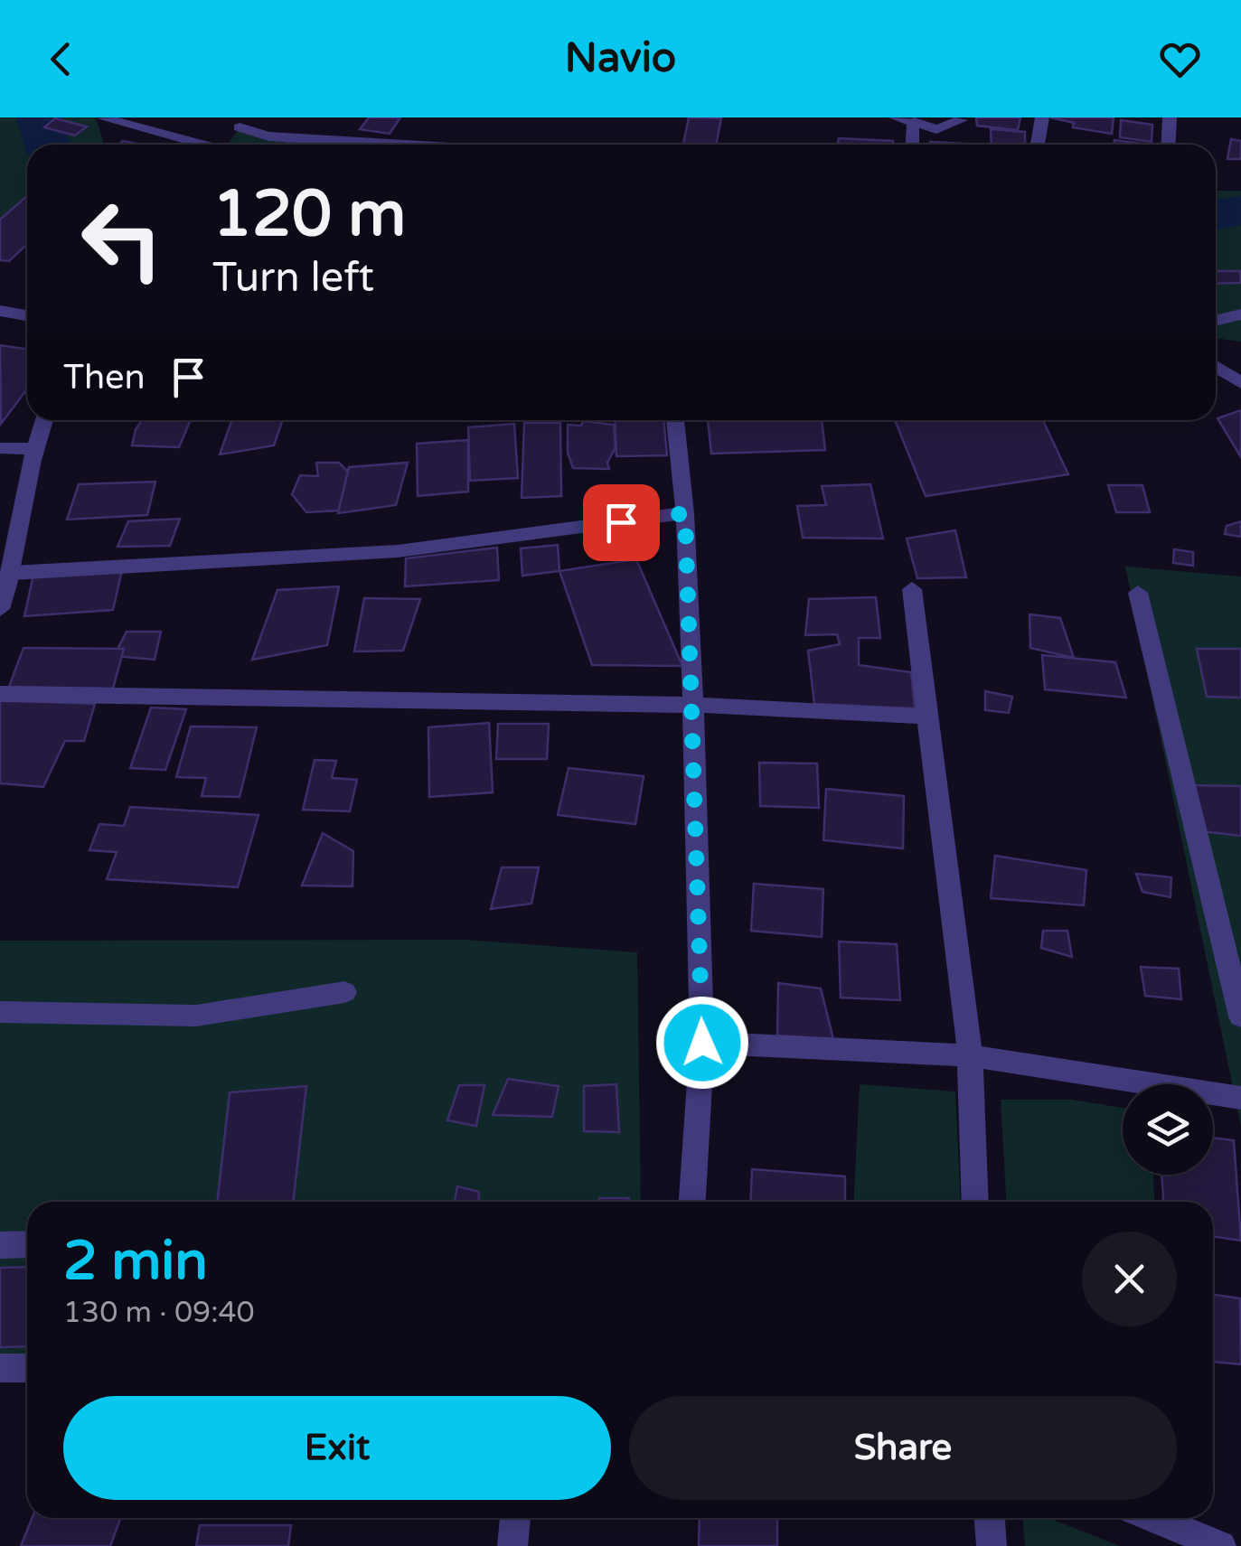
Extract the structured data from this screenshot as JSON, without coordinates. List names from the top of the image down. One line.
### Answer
{"page":{"header":"Navio","turn":["120 m","Turn left"],"then":"Then","heading":["2 min","130 m · 09:40"],"buttons":["Exit","Share"]}}
